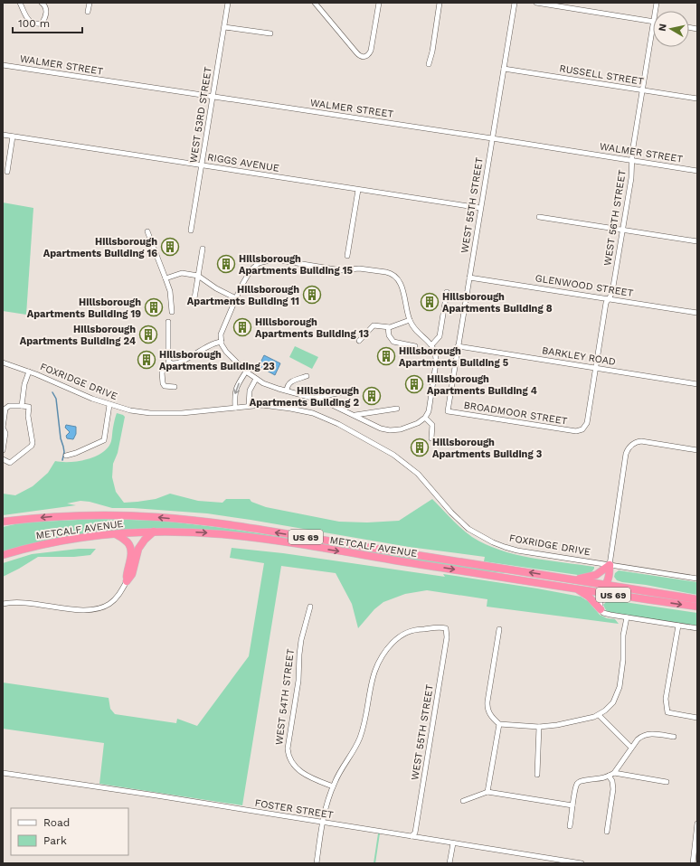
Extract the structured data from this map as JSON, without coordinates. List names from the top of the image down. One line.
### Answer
{"streets":{"highway":["METCALF AVENUE","US 69"],"street":["WALMER STREET","RUSSELL STREET","WEST 53RD STREET","RIGGS AVENUE","WEST 55TH STREET","WEST 56TH STREET","GLENWOOD STREET","BARKLEY ROAD","FOXRIDGE DRIVE","BROADMOOR STREET","WEST 54TH STREET","FOSTER STREET"]},"crossings":[["WALMER STREET","WEST 53RD STREET"],["WALMER STREET","WEST 55TH STREET"],["WALMER STREET","WEST 56TH STREET"],["RUSSELL STREET","WEST 55TH STREET"],["RUSSELL STREET","WEST 56TH STREET"],["WEST 53RD STREET","RIGGS AVENUE"],["RIGGS AVENUE","WEST 55TH STREET"],["WEST 55TH STREET","GLENWOOD STREET"],["WEST 55TH STREET","BARKLEY ROAD"],["WEST 55TH STREET","BROADMOOR STREET"],["WEST 55TH STREET","WEST 54TH STREET"],["WEST 55TH STREET","FOSTER STREET"],["WEST 56TH STREET","GLENWOOD STREET"],["WEST 56TH STREET","BARKLEY ROAD"],["WEST 56TH STREET","BROADMOOR STREET"]],"places":{"building":["Hillsborough Apartments Building 16","Hillsborough Apartments Building 15","Hillsborough Apartments Building 11","Hillsborough Apartments Building 8","Hillsborough Apartments Building 19","Hillsborough Apartments Building 13","Hillsborough Apartments Building 24","Hillsborough Apartments Building 5","Hillsborough Apartments Building 23","Hillsborough Apartments Building 4","Hillsborough Apartments Building 2","Hillsborough Apartments Building 3"]},"legend":["Road","Park"],"scale_bar":"100 m","north":"left"}
